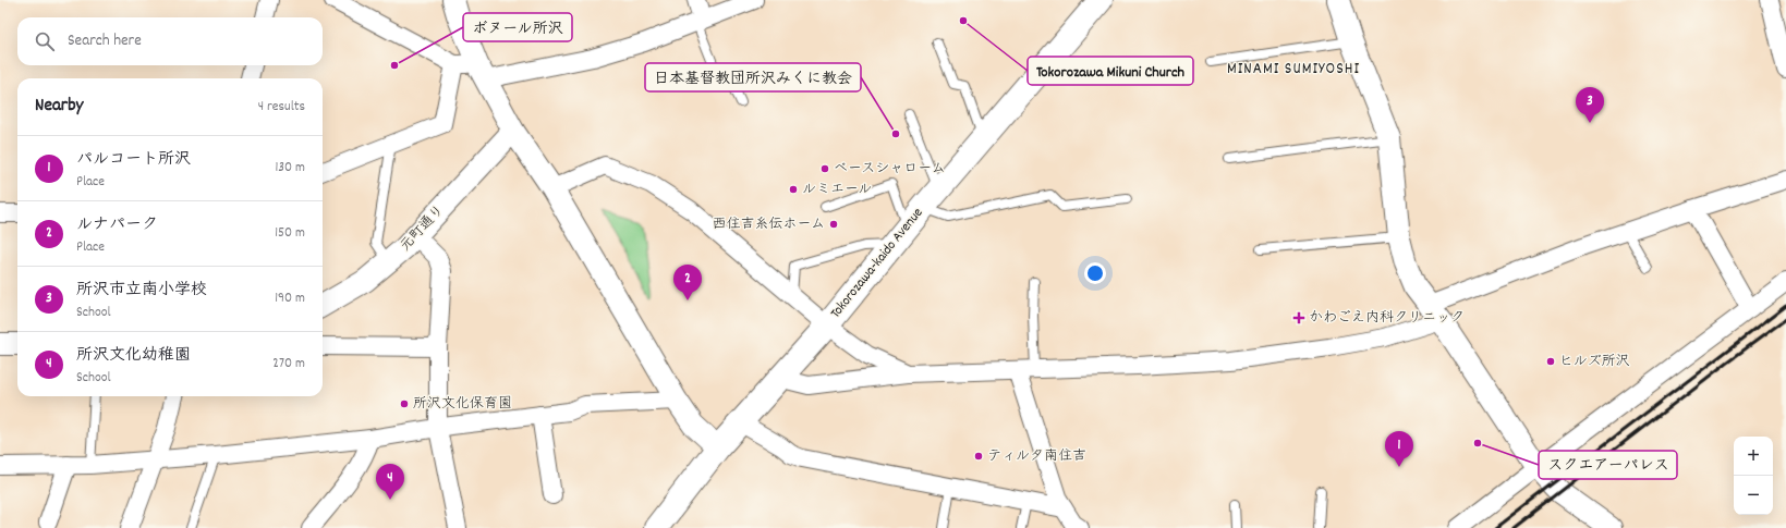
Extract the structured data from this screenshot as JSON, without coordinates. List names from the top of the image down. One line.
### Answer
{"streets":{"main road":["Tokorozawa-kaido Avenue"],"street":["元町通り"]},"districts":["MINAMI SUMIYOSHI"],"places":{"other":["Tokorozawa Mikuni Church","ボヌール所沢","日本基督教団所沢みくに教会","ベースシャローム","ルミエール","西住吉糸伝ホーム","ヒルズ所沢","所沢文化保育園","スクエアーパレス","ティルタ南住吉"],"health":["かわごえ内科クリニック"]},"page":{"search":"Search here","heading":["Nearby","4 results"],"pins":["3","2","1","4"],"list":[{"mark":"1","name":"パルコート所沢","note":"Place","value":"130 m"},{"mark":"2","name":"ルナパーク","note":"Place","value":"150 m"},{"mark":"3","name":"所沢市立南小学校","note":"School","value":"190 m"},{"mark":"4","name":"所沢文化幼稚園","note":"School","value":"270 m"}],"map_buttons":["+","−"]}}
